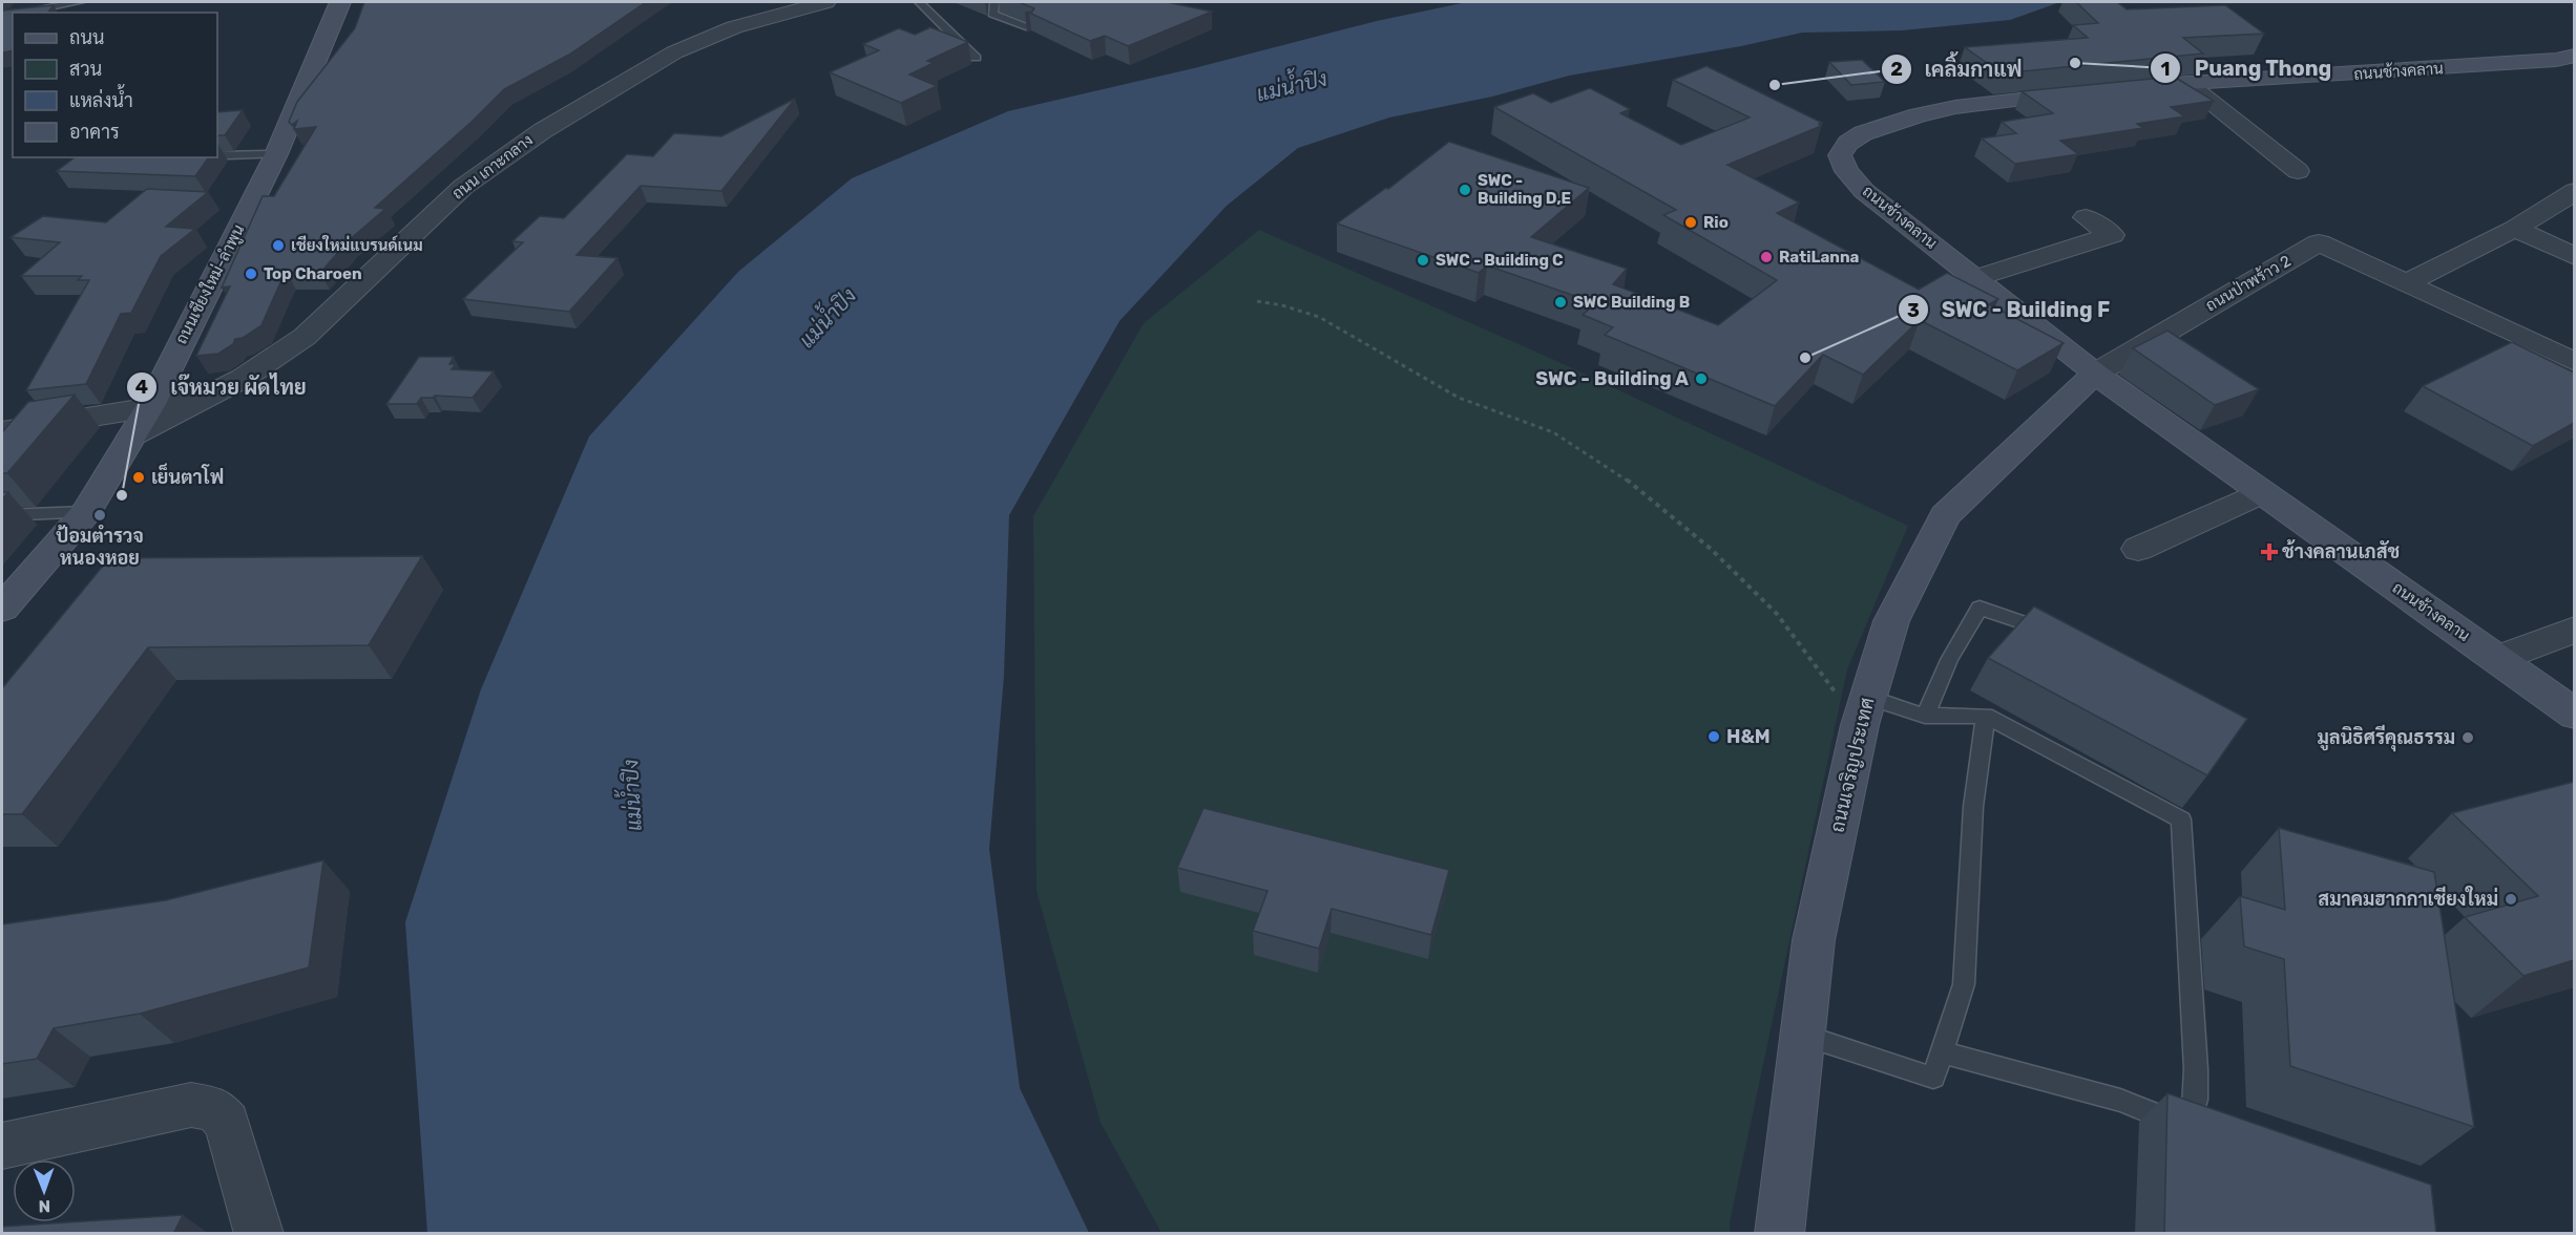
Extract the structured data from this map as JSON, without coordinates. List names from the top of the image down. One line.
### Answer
{"streets":{"street":["ถนนช้างคลาน","ถนน เกาะกลาง","ถนนป่าพร้าว 2","ถนนเชียงใหม่-ลำพูน","ถนนเจริญประเทศ"]},"crossings":[["ถนนช้างคลาน","ถนนป่าพร้าว 2"],["ถนนช้างคลาน","ถนนเจริญประเทศ"],["ถนน เกาะกลาง","ถนนเชียงใหม่-ลำพูน"],["ถนนป่าพร้าว 2","ถนนเจริญประเทศ"]],"water":["แม่น้ำปิง"],"places":{"other":["Puang Thong","เคลิ้มกาแฟ","SWC - Building D,E","Rio","เชียงใหม่แบรนด์เนม","RatiLanna","SWC - Building C","Top Charoen","SWC Building B","SWC - Building F","SWC - Building A","เย็นตาโฟ","เจ๊หมวย ผัดไทย","ป้อมตำรวจ หนองหอย","H&M","มูลนิธิศรีคุณธรรม","สมาคมฮากกาเชียงใหม่"],"health":["ช้างคลานเภสัช"]},"legend":["ถนน","สวน","แหล่งน้ำ","อาคาร"],"north":"bottom"}
